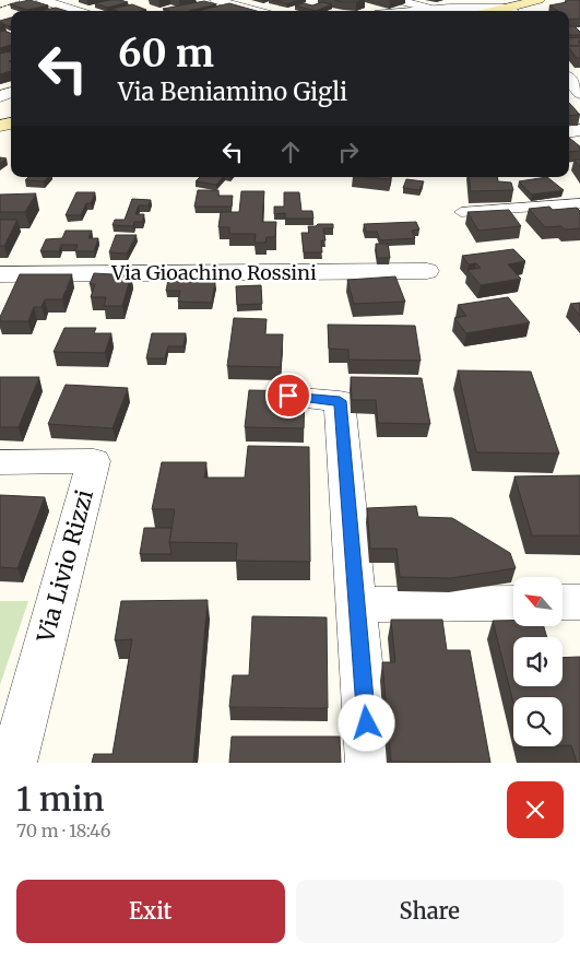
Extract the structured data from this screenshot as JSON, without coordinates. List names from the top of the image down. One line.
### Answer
{"streets":{"street":["Via Gioachino Rossini","Via Livio Rizzi"]},"north":"top left","page":{"turn":["60 m","Via Beniamino Gigli"],"heading":["1 min","70 m · 18:46"],"buttons":["Exit","Share"]}}
